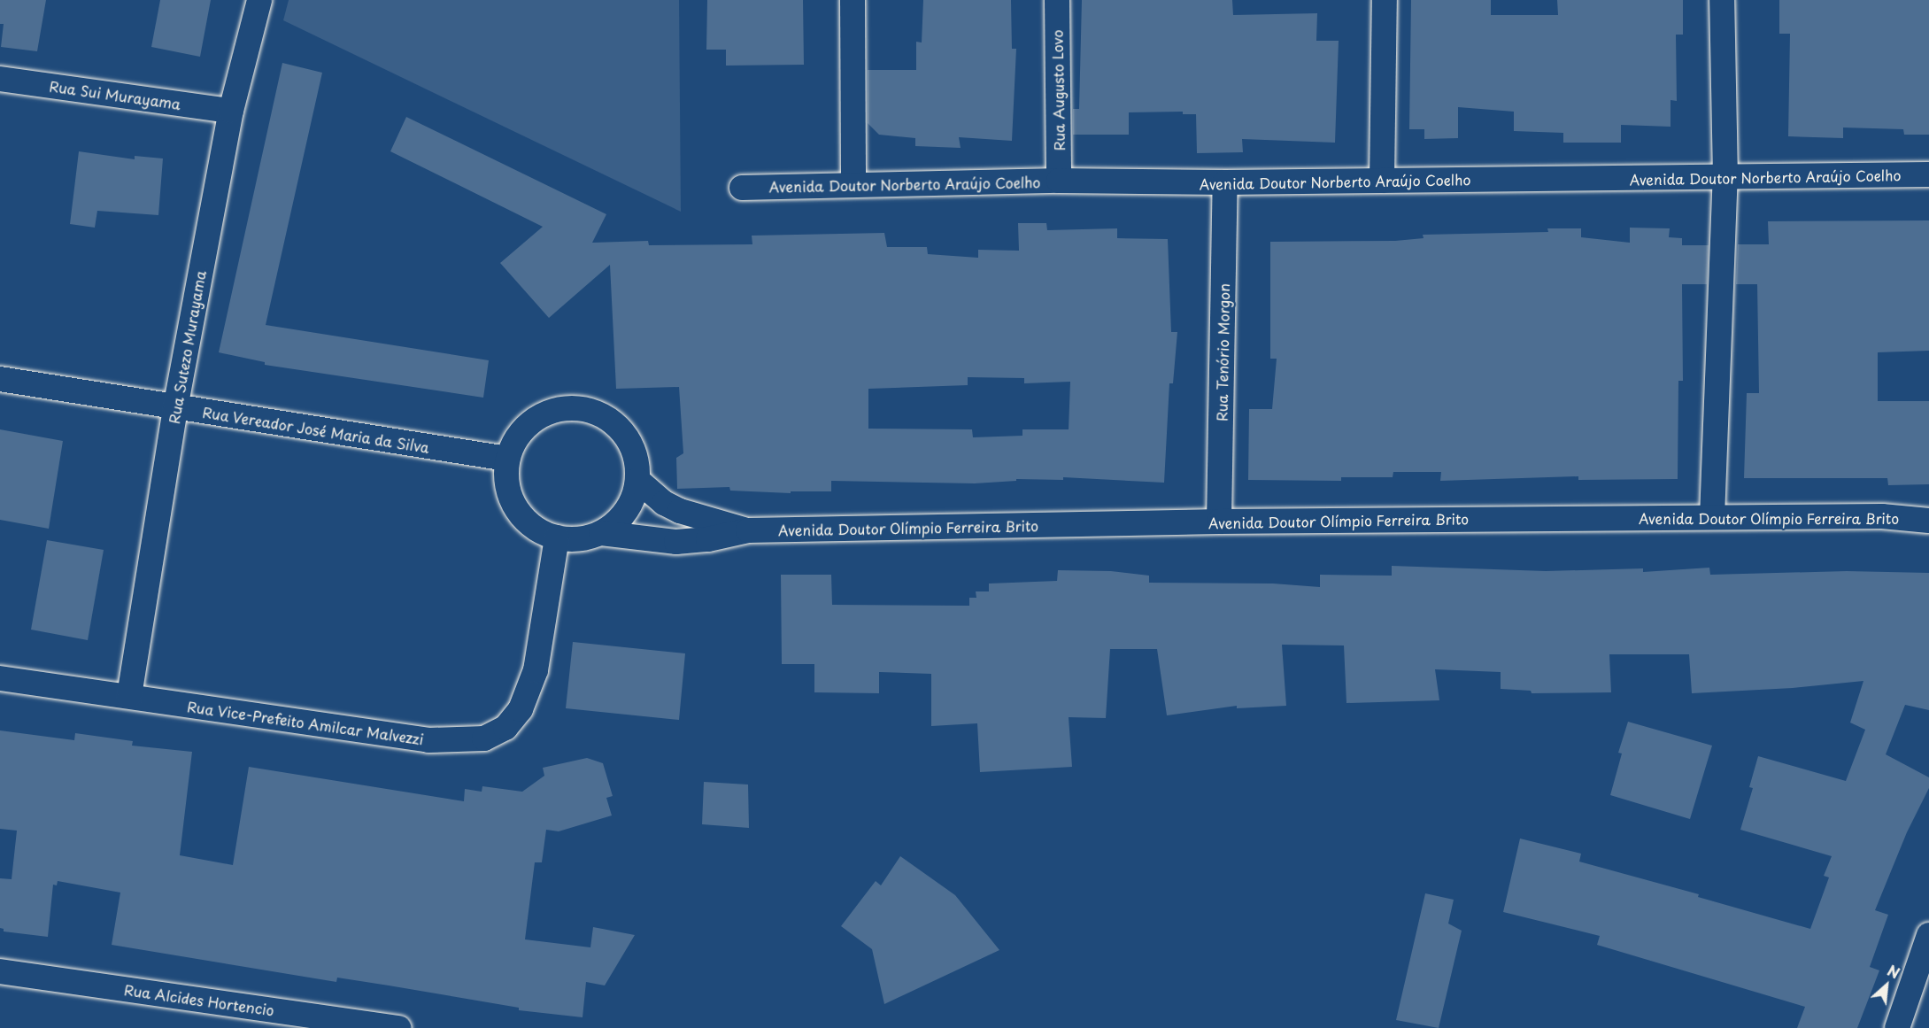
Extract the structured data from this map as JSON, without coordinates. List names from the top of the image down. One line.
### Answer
{"streets":{"street":["Rua Augusto Lovo","Rua Sui Murayama","Avenida Doutor Norberto Araújo Coelho","Rua Sutezo Murayama","Rua Tenório Morgon","Rua Vereador José Maria da Silva","Avenida Doutor Olímpio Ferreira Brito","Rua Vice-Prefeito Amilcar Malvezzi","Rua Alcides Hortencio"]},"crossings":[["Rua Augusto Lovo","Avenida Doutor Norberto Araújo Coelho"],["Rua Sui Murayama","Rua Sutezo Murayama"],["Avenida Doutor Norberto Araújo Coelho","Rua Tenório Morgon"],["Rua Sutezo Murayama","Rua Vereador José Maria da Silva"],["Rua Sutezo Murayama","Rua Vice-Prefeito Amilcar Malvezzi"],["Rua Tenório Morgon","Avenida Doutor Olímpio Ferreira Brito"],["Rua Vereador José Maria da Silva","Avenida Doutor Olímpio Ferreira Brito"],["Rua Vereador José Maria da Silva","Rua Vice-Prefeito Amilcar Malvezzi"],["Avenida Doutor Olímpio Ferreira Brito","Rua Vice-Prefeito Amilcar Malvezzi"]],"north":"top right"}
